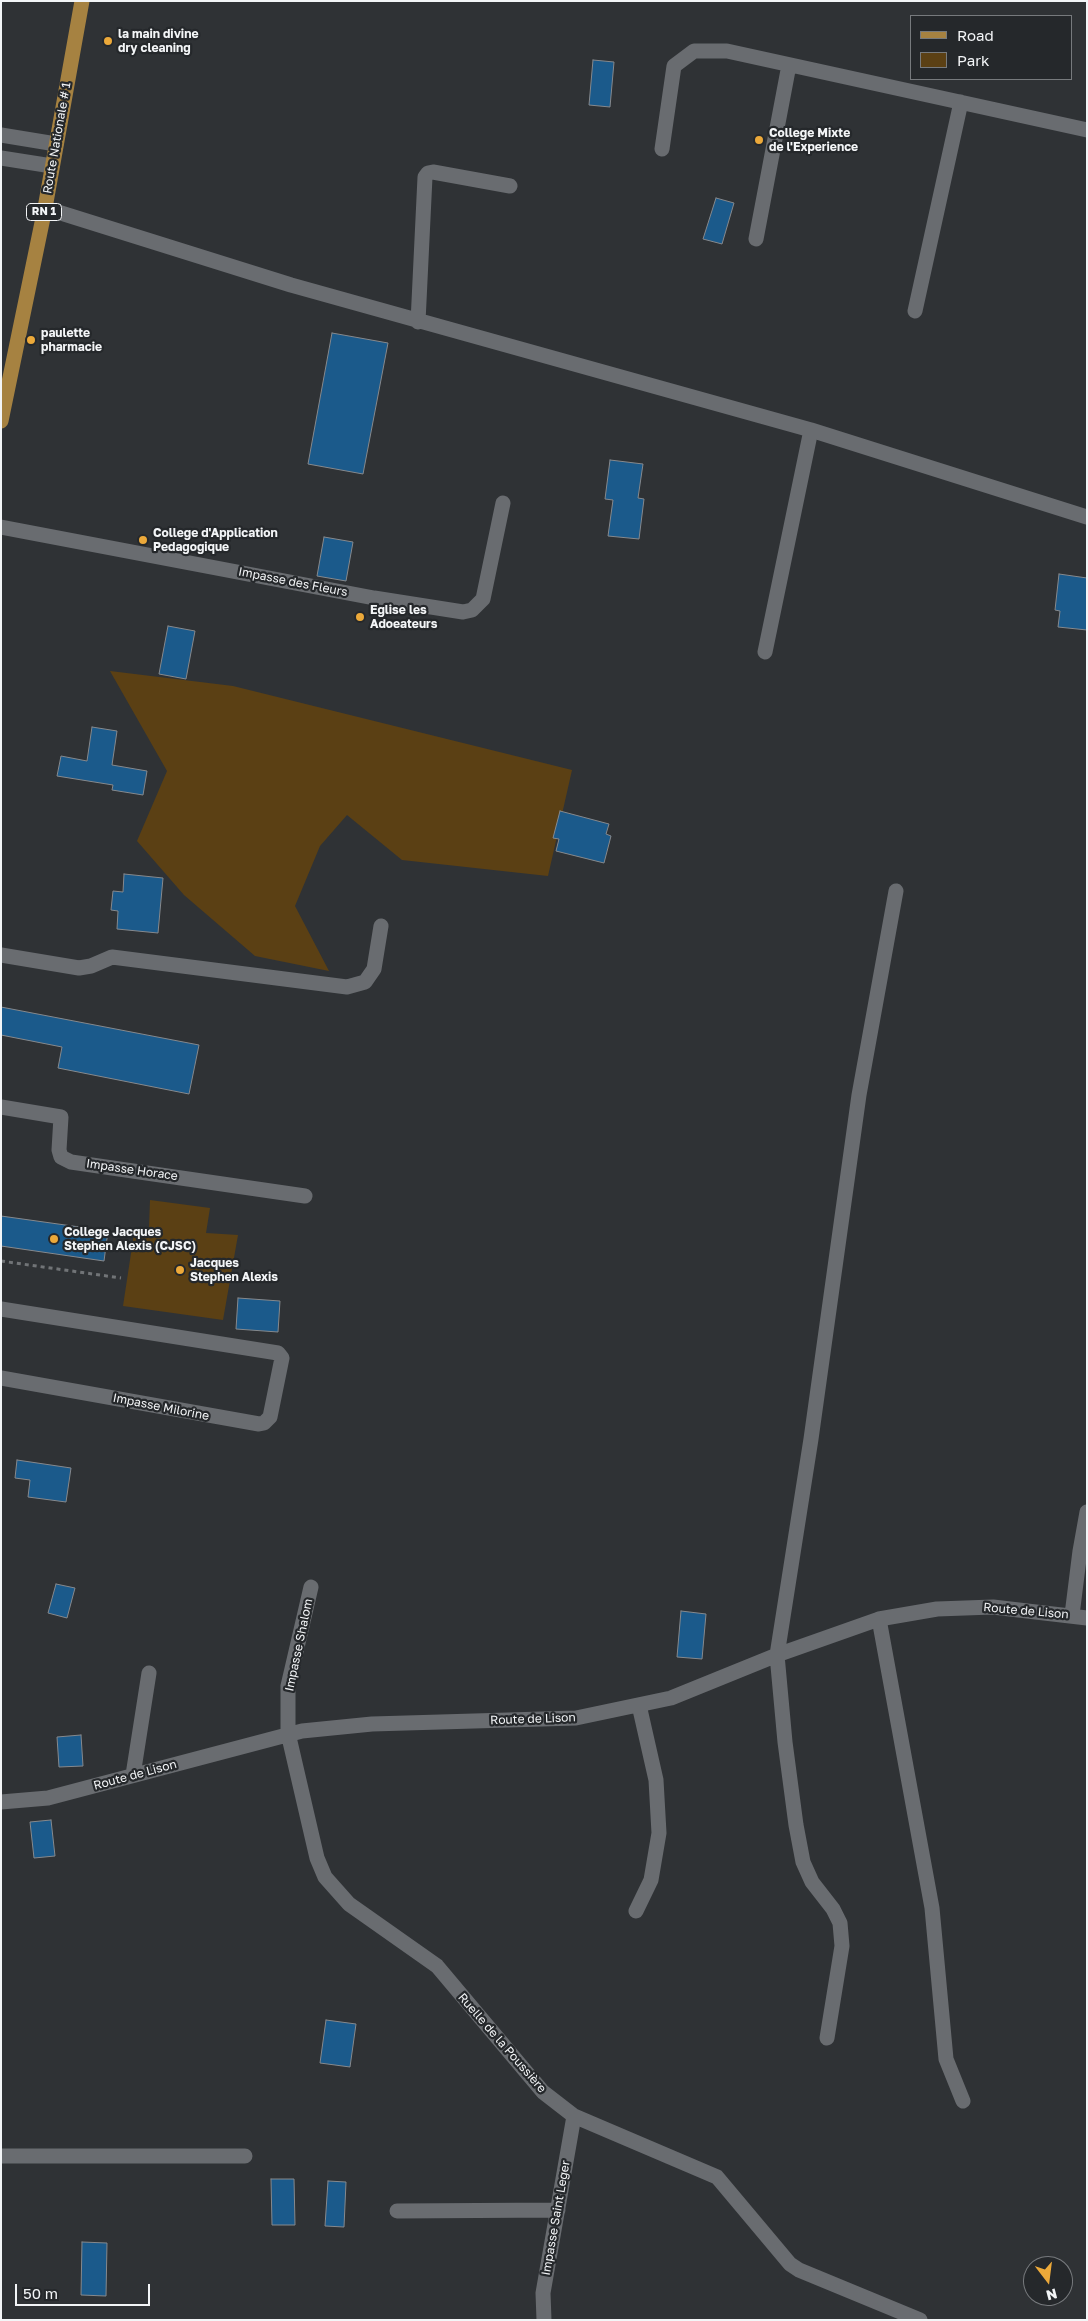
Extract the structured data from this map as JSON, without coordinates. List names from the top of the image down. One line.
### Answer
{"streets":{"main road":["Route Nationale # 1","RN 1"],"street":["Impasse des Fleurs","Impasse Horace","Impasse Milorine","Route de Lison","Impasse Shalom","Ruelle de la Poussière","Impasse Saint Leger"]},"crossings":[["Route de Lison","Impasse Shalom"],["Route de Lison","Ruelle de la Poussière"],["Impasse Shalom","Ruelle de la Poussière"],["Ruelle de la Poussière","Impasse Saint Leger"]],"places":["la main divine dry cleaning","College Mixte de l'Experience","paulette pharmacie","College d'Application Pedagogique","Eglise les Adoeateurs","College Jacques Stephen Alexis (CJSC)","Jacques Stephen Alexis"],"legend":["Road","Park"],"scale_bar":"50 m","north":"bottom"}
